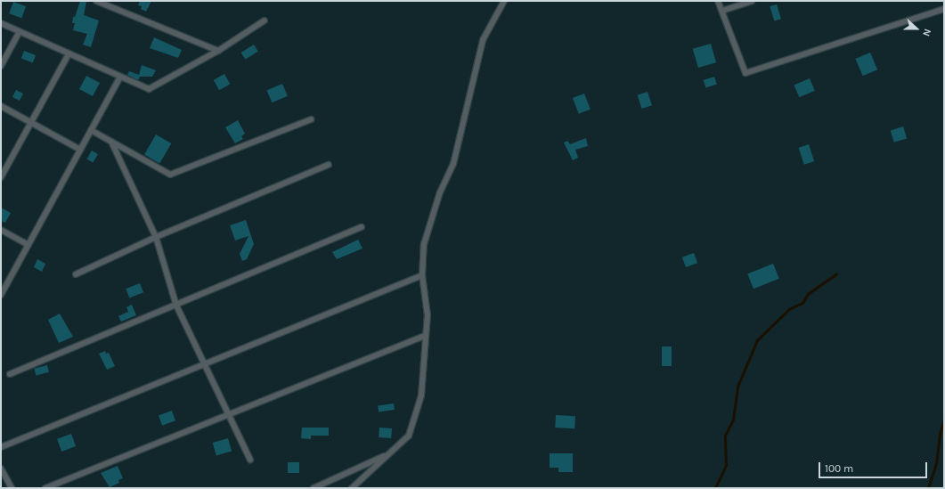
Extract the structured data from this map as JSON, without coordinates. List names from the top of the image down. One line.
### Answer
{"scale_bar":"100 m","north":"right"}
